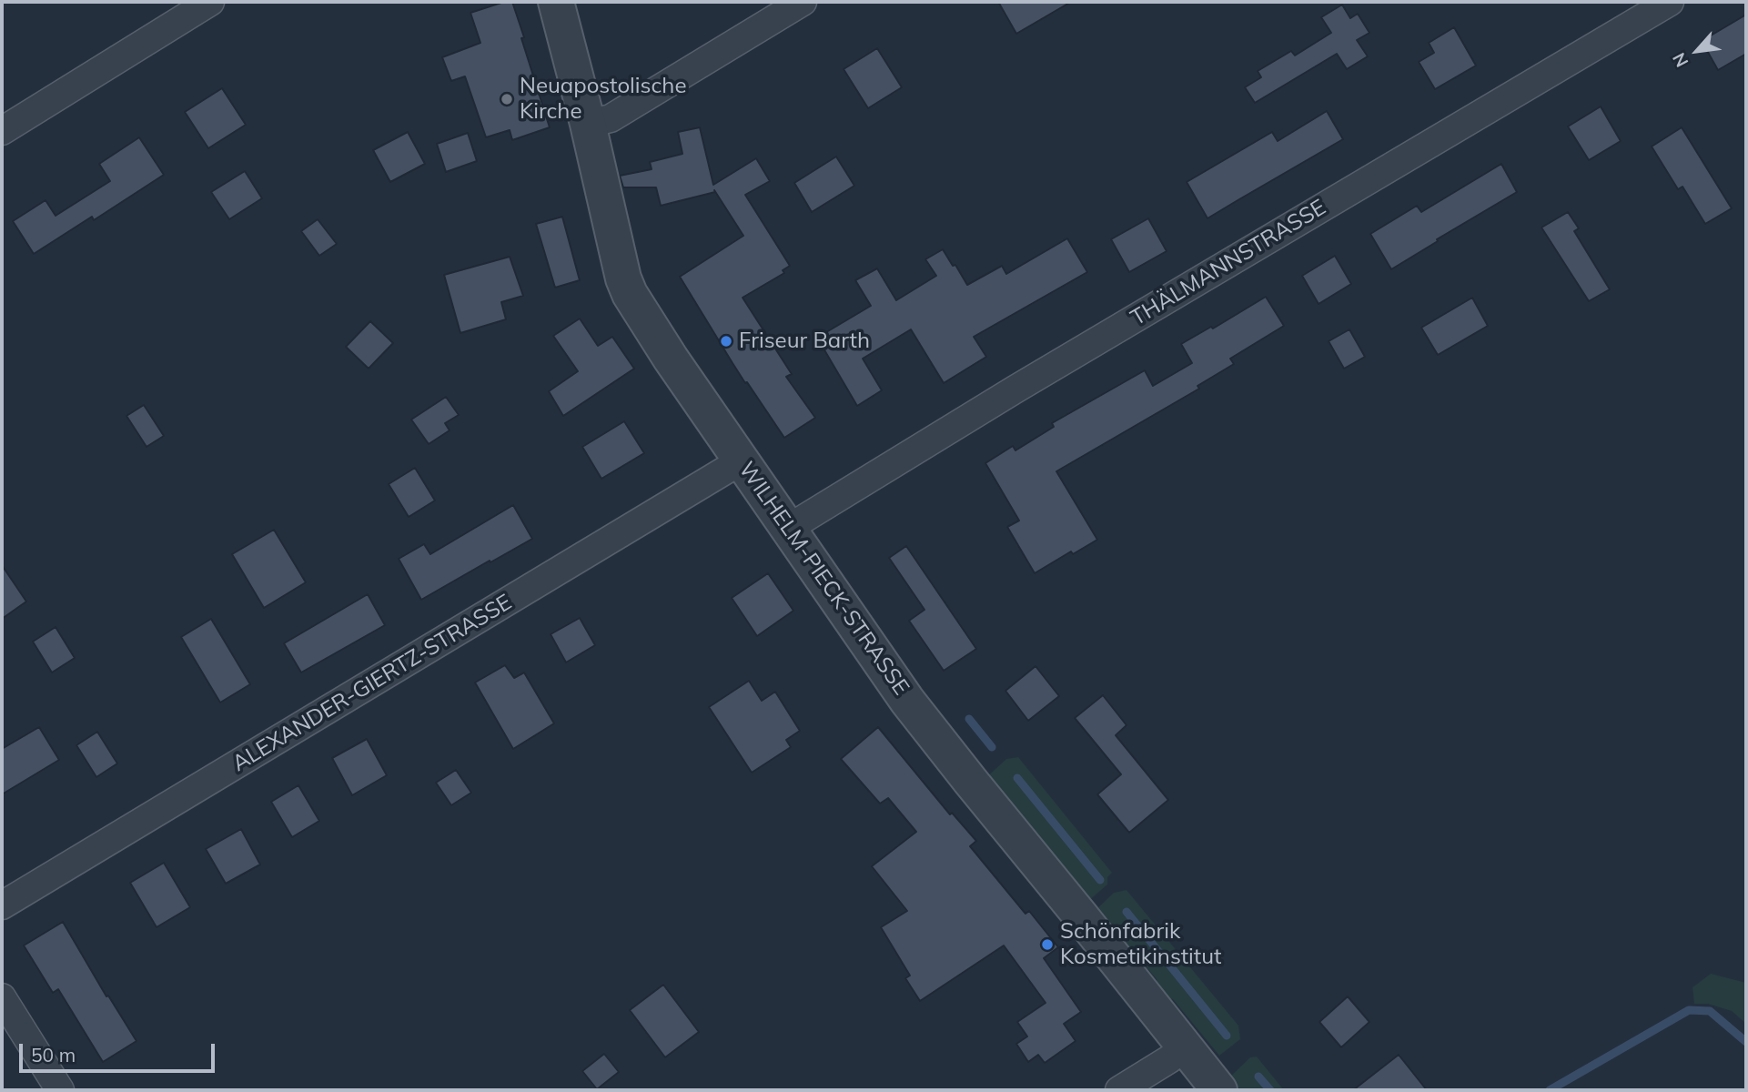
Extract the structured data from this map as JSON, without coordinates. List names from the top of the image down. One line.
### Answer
{"streets":{"street":["THÄLMANNSTRASSE","WILHELM-PIECK-STRASSE","ALEXANDER-GIERTZ-STRASSE"]},"crossings":[["THÄLMANNSTRASSE","WILHELM-PIECK-STRASSE"],["WILHELM-PIECK-STRASSE","ALEXANDER-GIERTZ-STRASSE"]],"places":["Neuapostolische Kirche","Friseur Barth","Schönfabrik Kosmetikinstitut"],"scale_bar":"50 m","north":"bottom left"}
